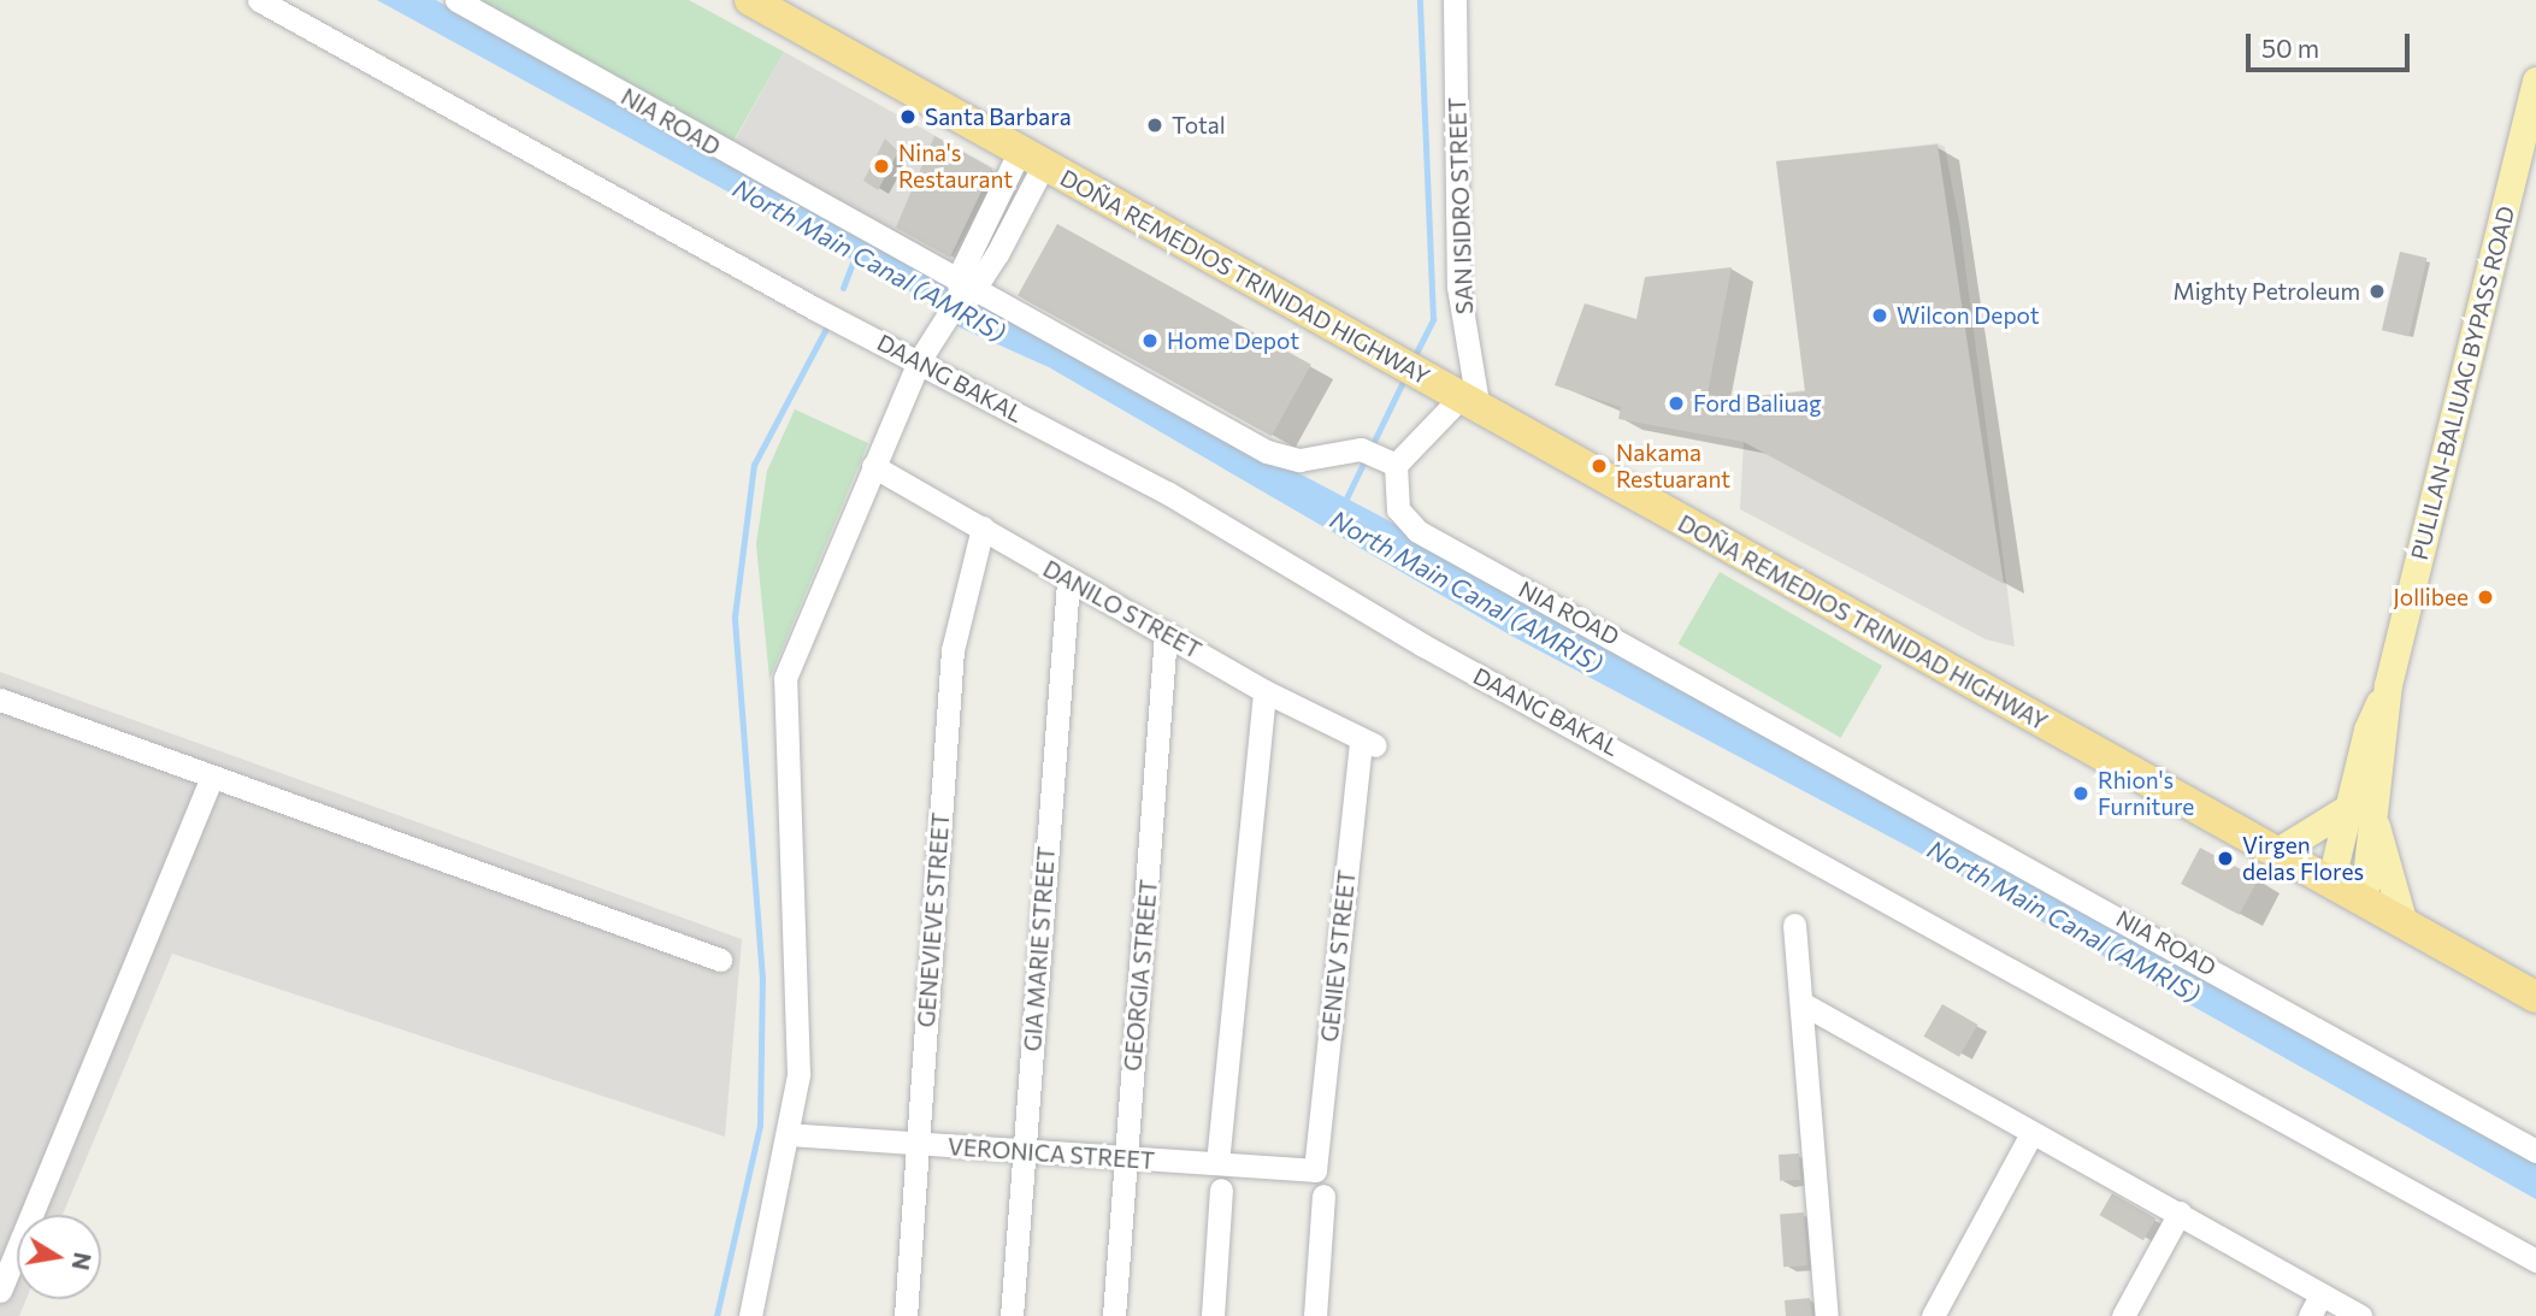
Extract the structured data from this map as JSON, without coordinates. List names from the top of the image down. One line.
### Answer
{"streets":{"highway":["DOÑA REMEDIOS TRINIDAD HIGHWAY"],"main road":["PULILAN-BALIUAG BYPASS ROAD"],"street":["NIA ROAD","SAN ISIDRO STREET","DAANG BAKAL","DANILO STREET","GENEVIEVE STREET","GIA MARIE STREET","GENIEV STREET","GEORGIA STREET","VERONICA STREET"]},"crossings":[["SAN ISIDRO STREET","DOÑA REMEDIOS TRINIDAD HIGHWAY"],["DOÑA REMEDIOS TRINIDAD HIGHWAY","PULILAN-BALIUAG BYPASS ROAD"],["DANILO STREET","GENEVIEVE STREET"],["DANILO STREET","GIA MARIE STREET"],["DANILO STREET","GENIEV STREET"],["DANILO STREET","GEORGIA STREET"],["GENEVIEVE STREET","VERONICA STREET"],["GIA MARIE STREET","VERONICA STREET"],["GENIEV STREET","VERONICA STREET"],["GEORGIA STREET","VERONICA STREET"]],"water":["North Main Canal (AMRIS)"],"places":["Santa Barbara","Total","Nina's Restaurant","Mighty Petroleum","Wilcon Depot","Home Depot","Ford Baliuag","Nakama Restuarant","Jollibee","Rhion's Furniture","Virgen delas Flores"],"scale_bar":"50 m","north":"right"}
